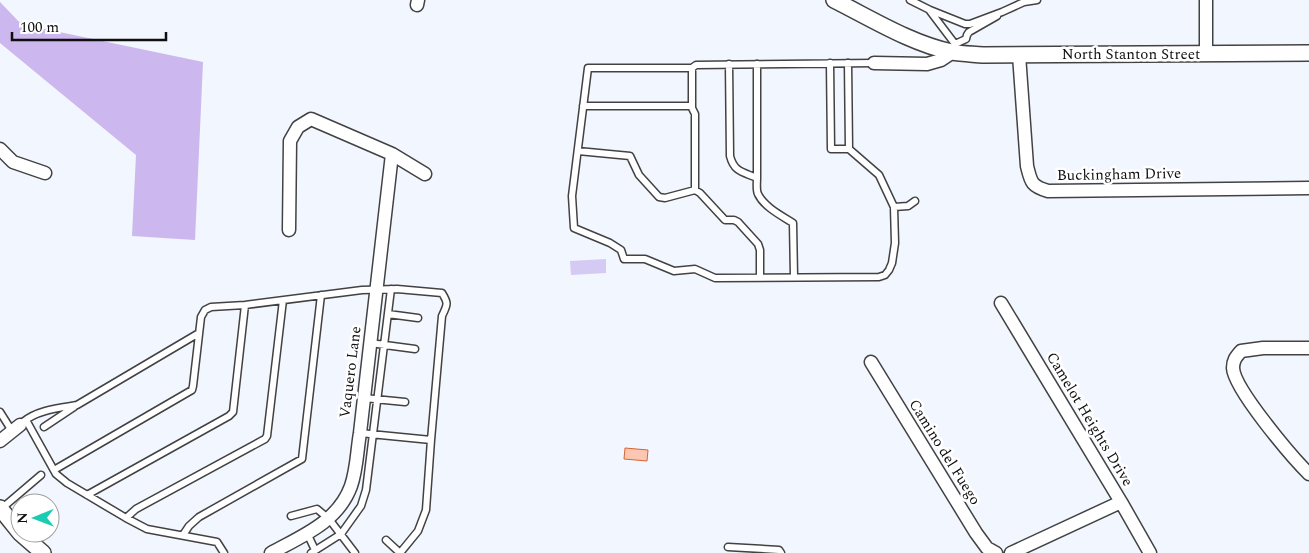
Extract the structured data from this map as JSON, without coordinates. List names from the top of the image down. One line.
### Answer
{"streets":{"street":["North Stanton Street","Buckingham Drive","Vaquero Lane","Camelot Heights Drive","Camino del Fuego"]},"crossings":[["North Stanton Street","Buckingham Drive"]],"scale_bar":"100 m","north":"left"}
